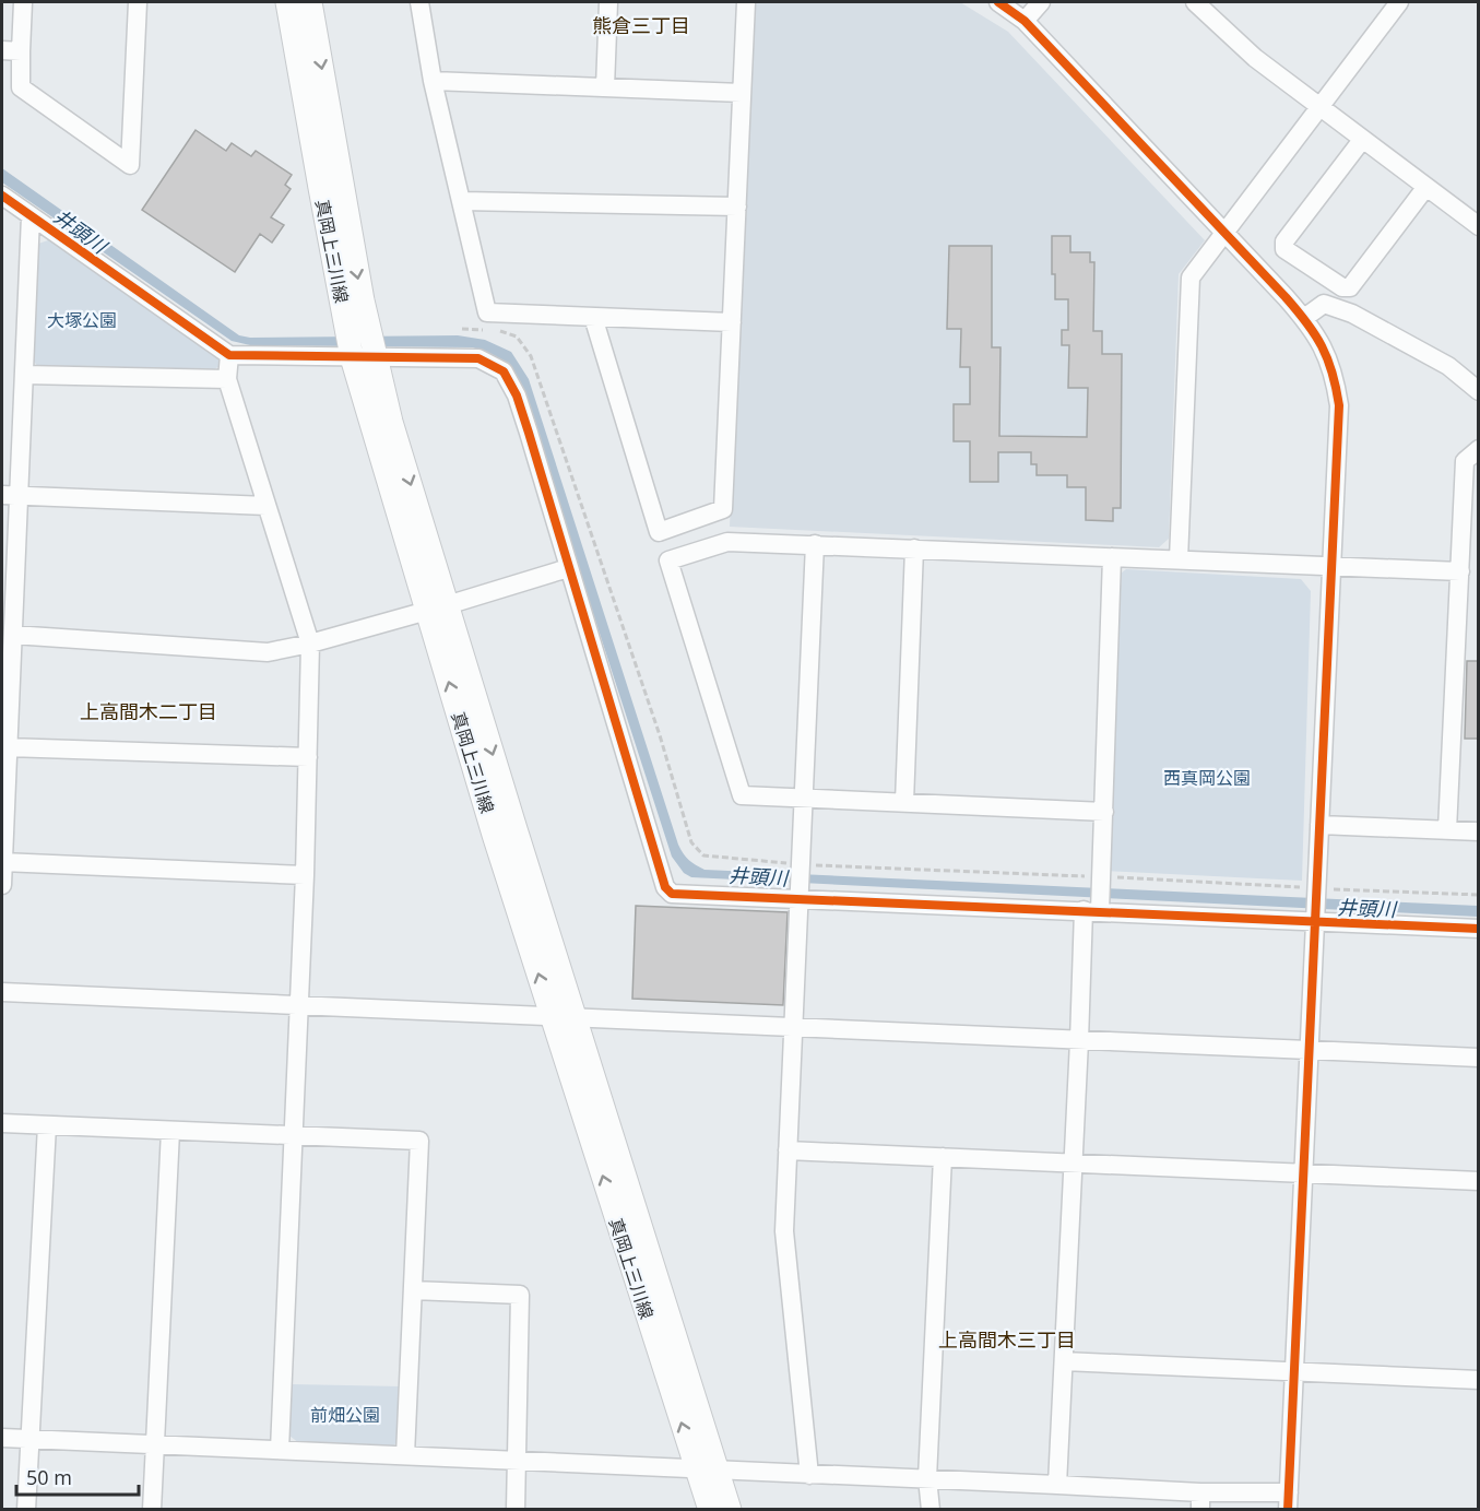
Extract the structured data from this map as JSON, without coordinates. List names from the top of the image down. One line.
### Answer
{"streets":{"main road":["真岡上三川線"]},"districts":["熊倉三丁目","上高間木二丁目","上高間木三丁目"],"water":["井頭川"],"parks":["大塚公園","西真岡公園","前畑公園"],"scale_bar":"50 m"}
